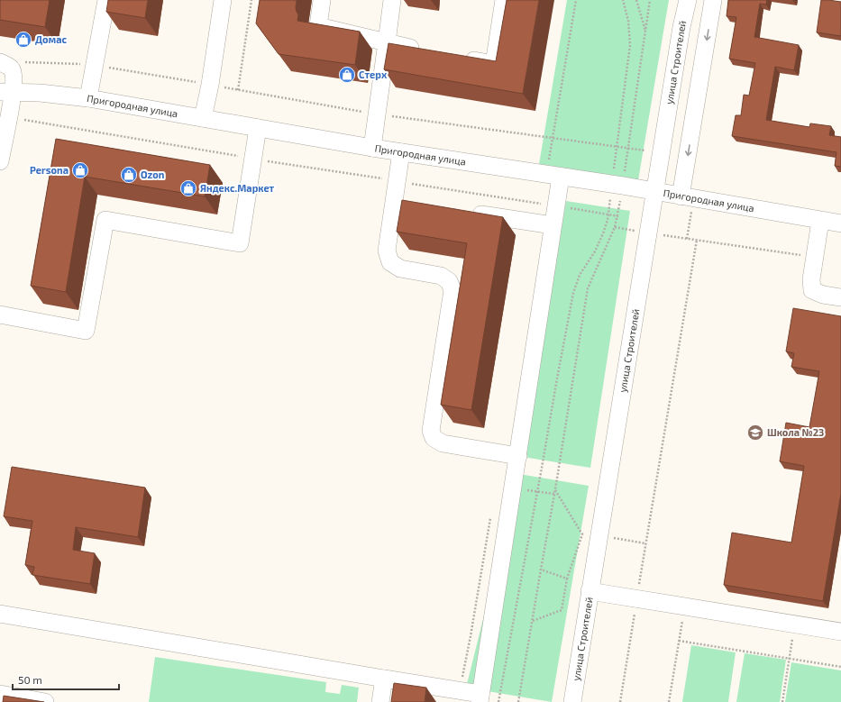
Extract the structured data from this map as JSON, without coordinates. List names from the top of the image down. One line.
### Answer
{"streets":{"street":["улица Строителей","Пригородная улица"]},"crossings":[["улица Строителей","Пригородная улица"]],"places":{"shop":["Домас","Стерх","Persona","Ozon","Яндекс.Маркет"],"school or university":["Школа №23"]},"scale_bar":"50 m"}
